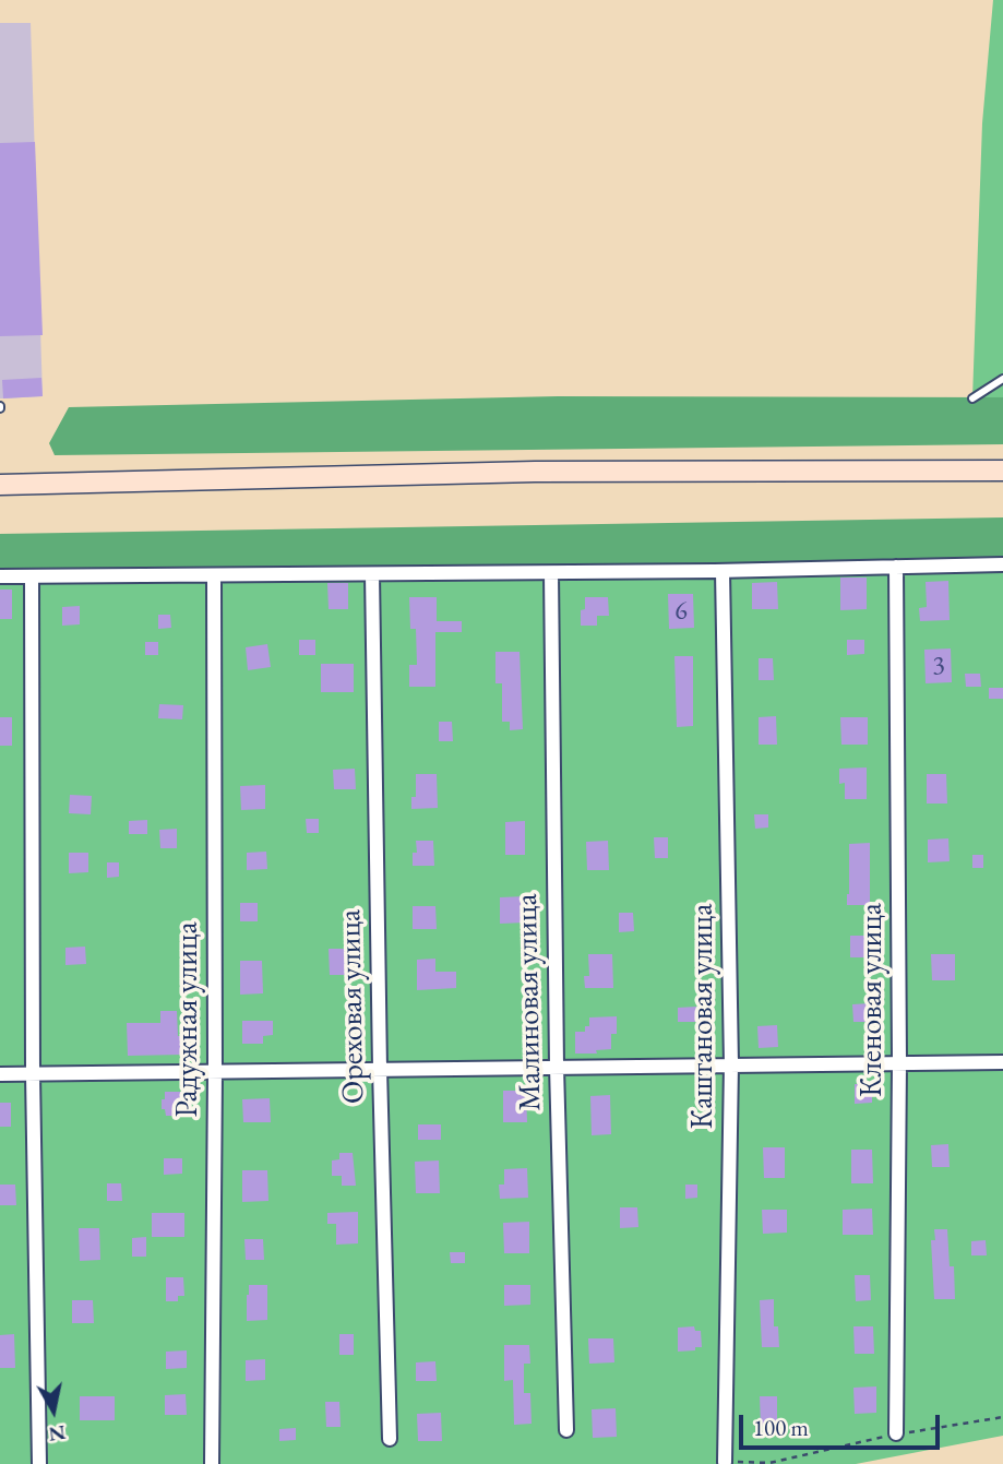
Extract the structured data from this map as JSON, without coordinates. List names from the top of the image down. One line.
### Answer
{"streets":{"street":["Кленовая улица","Малиновая улица","Ореховая улица","Каштановая улица","Радужная улица"]},"house_numbers":["6","3"],"scale_bar":"100 m","north":"bottom"}
